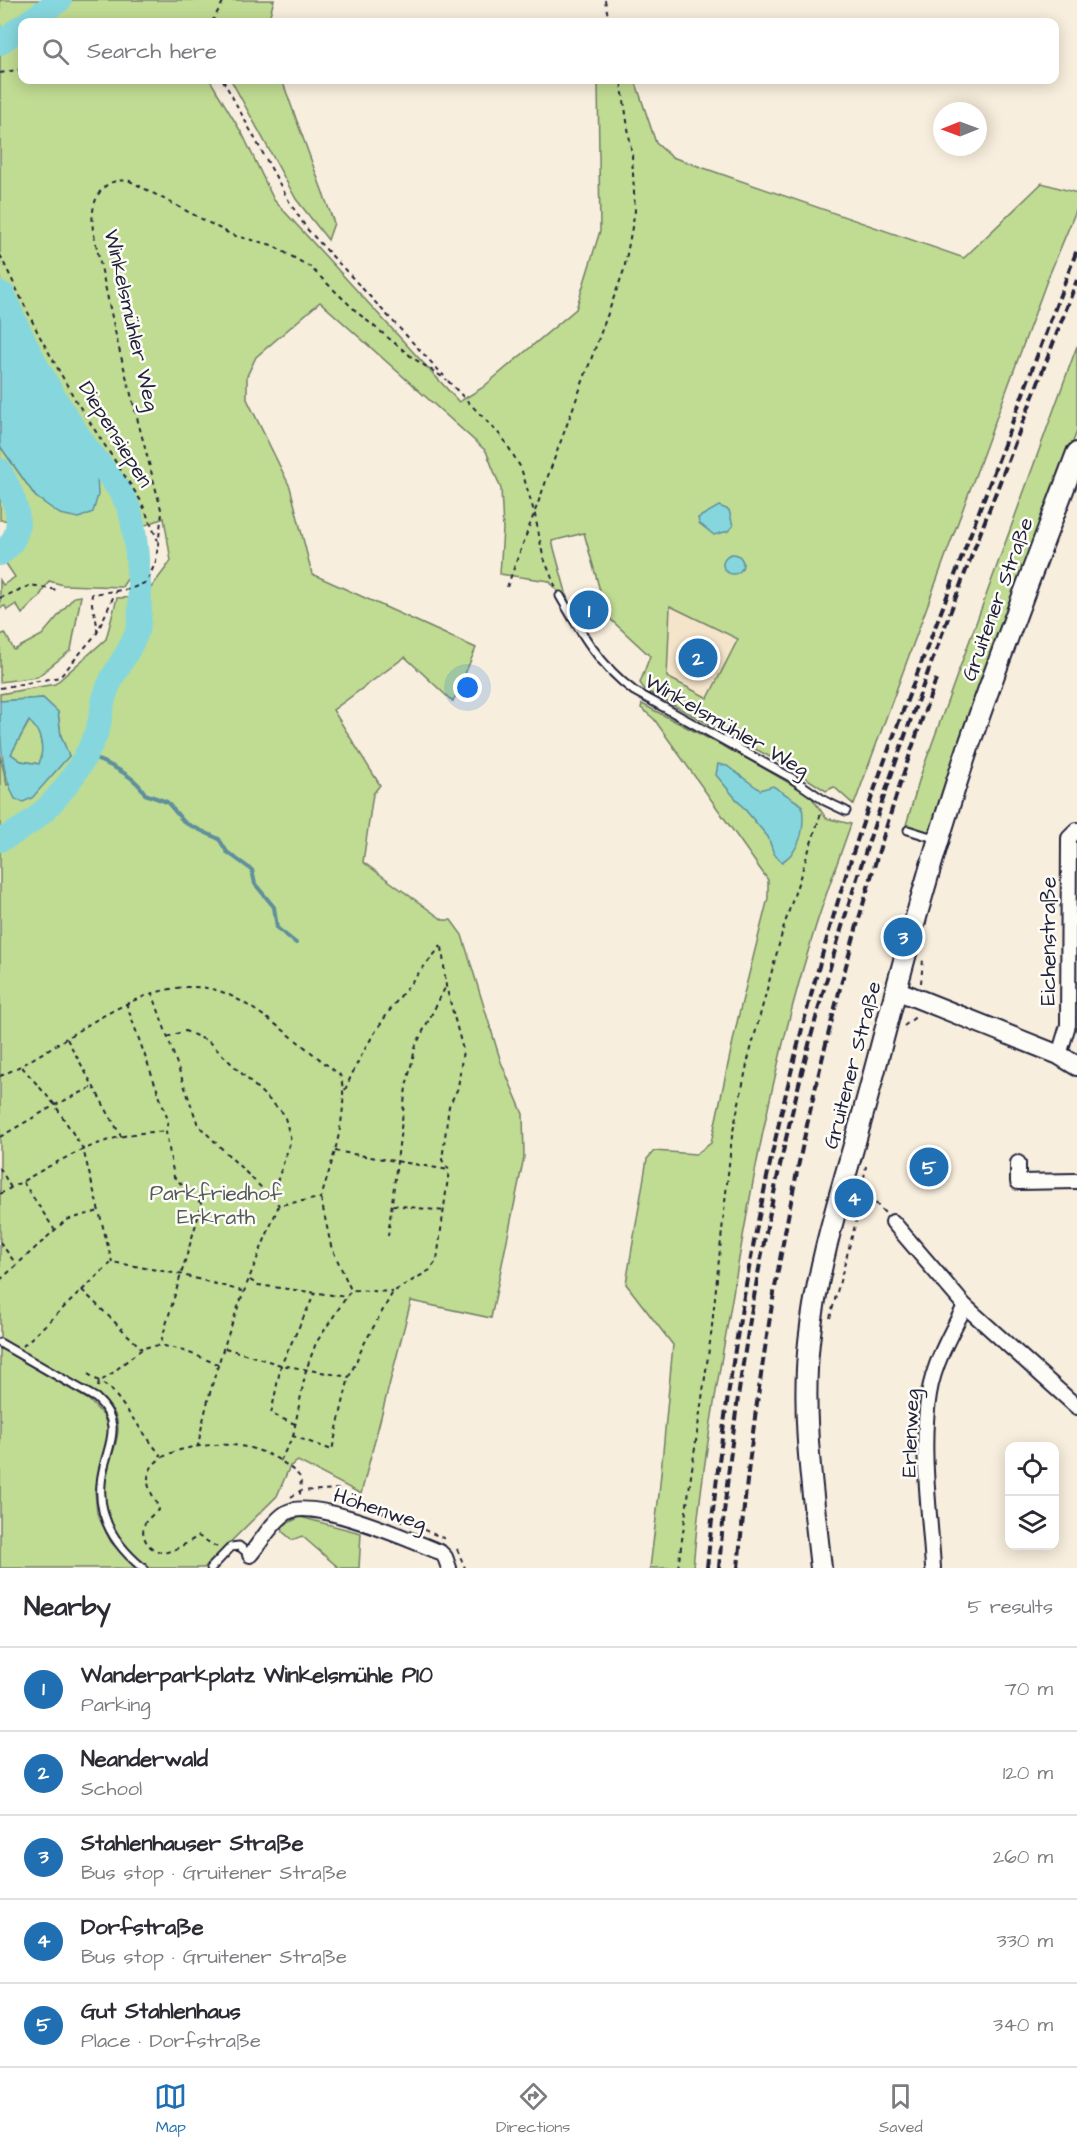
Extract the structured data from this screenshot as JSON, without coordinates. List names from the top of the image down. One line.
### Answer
{"streets":{"main road":["Gruitener Straße"],"street":["Eichenstraße","Erlenweg","Höhenweg"],"lane":["Winkelsmühler Weg"],"path":["Diepensiepen"]},"crossings":[["Winkelsmühler Weg","Diepensiepen"]],"parks":["Parkfriedhof Erkrath"],"north":"left","page":{"search":"Search here","pins":["1","2","3","5","4"],"heading":["Nearby","5 results"],"list":[{"mark":"1","name":"Wanderparkplatz Winkelsmühle P10","note":"Parking","value":"70 m"},{"mark":"2","name":"Neanderwald","note":"School","value":"120 m"},{"mark":"3","name":"Stahlenhauser Straße","note":"Bus stop · Gruitener Straße","value":"260 m"},{"mark":"4","name":"Dorfstraße","note":"Bus stop · Gruitener Straße","value":"330 m"},{"mark":"5","name":"Gut Stahlenhaus","note":"Place · Dorfstraße","value":"340 m"}],"nav":["Map","Directions","Saved"]}}
